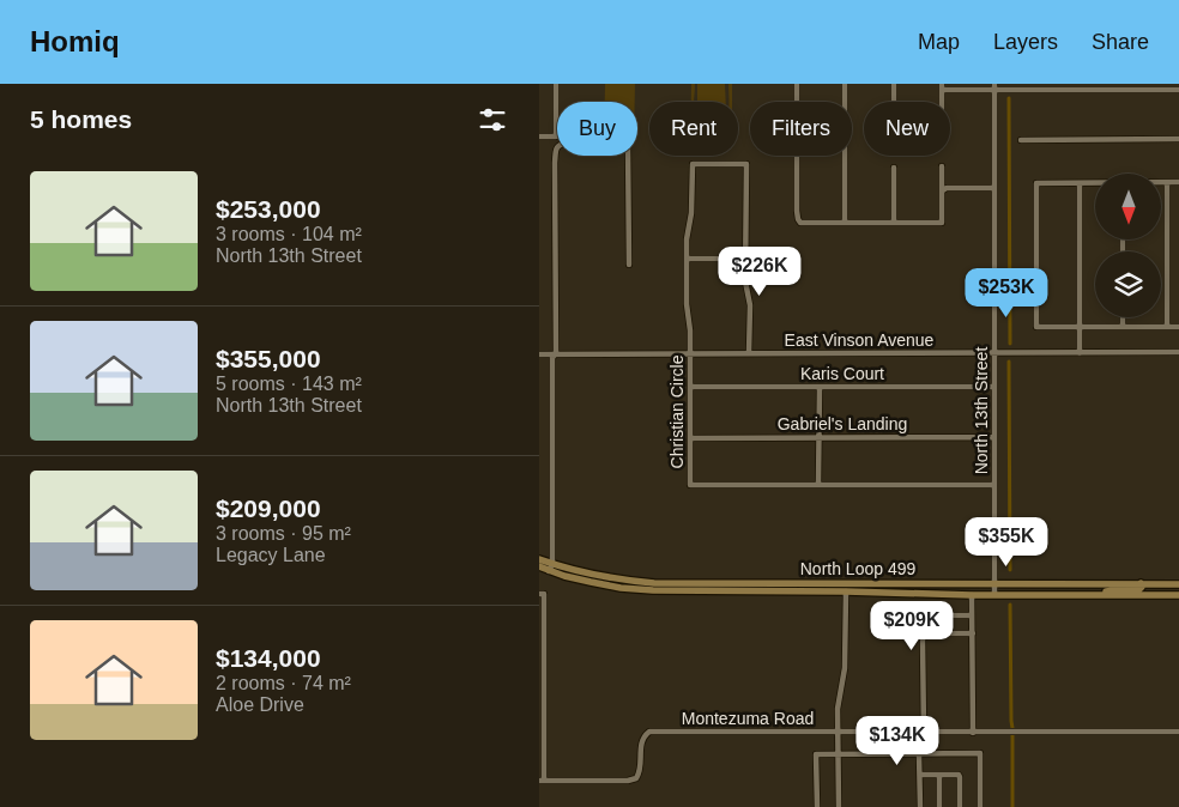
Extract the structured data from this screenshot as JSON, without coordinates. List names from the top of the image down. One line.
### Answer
{"streets":{"main road":["North Loop 499"],"street":["East Vinson Avenue","Karis Court","North 13th Street","Christian Circle","Gabriel's Landing","Montezuma Road"]},"crossings":[["East Vinson Avenue","North 13th Street"],["East Vinson Avenue","Christian Circle"],["Karis Court","North 13th Street"],["Karis Court","Christian Circle"],["North 13th Street","Christian Circle"],["North 13th Street","Gabriel's Landing"],["North 13th Street","North Loop 499"],["Christian Circle","Gabriel's Landing"]],"north":"bottom","page":{"header":"Homiq","nav":["Map","Layers","Share"],"heading":"5 homes","chip":["Buy","Rent","Filters","New"],"list":[{"name":"$253,000","note":"3 rooms · 104 m² · North 13th Street"},{"name":"$355,000","note":"5 rooms · 143 m² · North 13th Street"},{"name":"$209,000","note":"3 rooms · 95 m² · Legacy Lane"},{"name":"$134,000","note":"2 rooms · 74 m² · Aloe Drive"}],"price":["$226K","$253K","$355K","$209K","$134K"]}}
